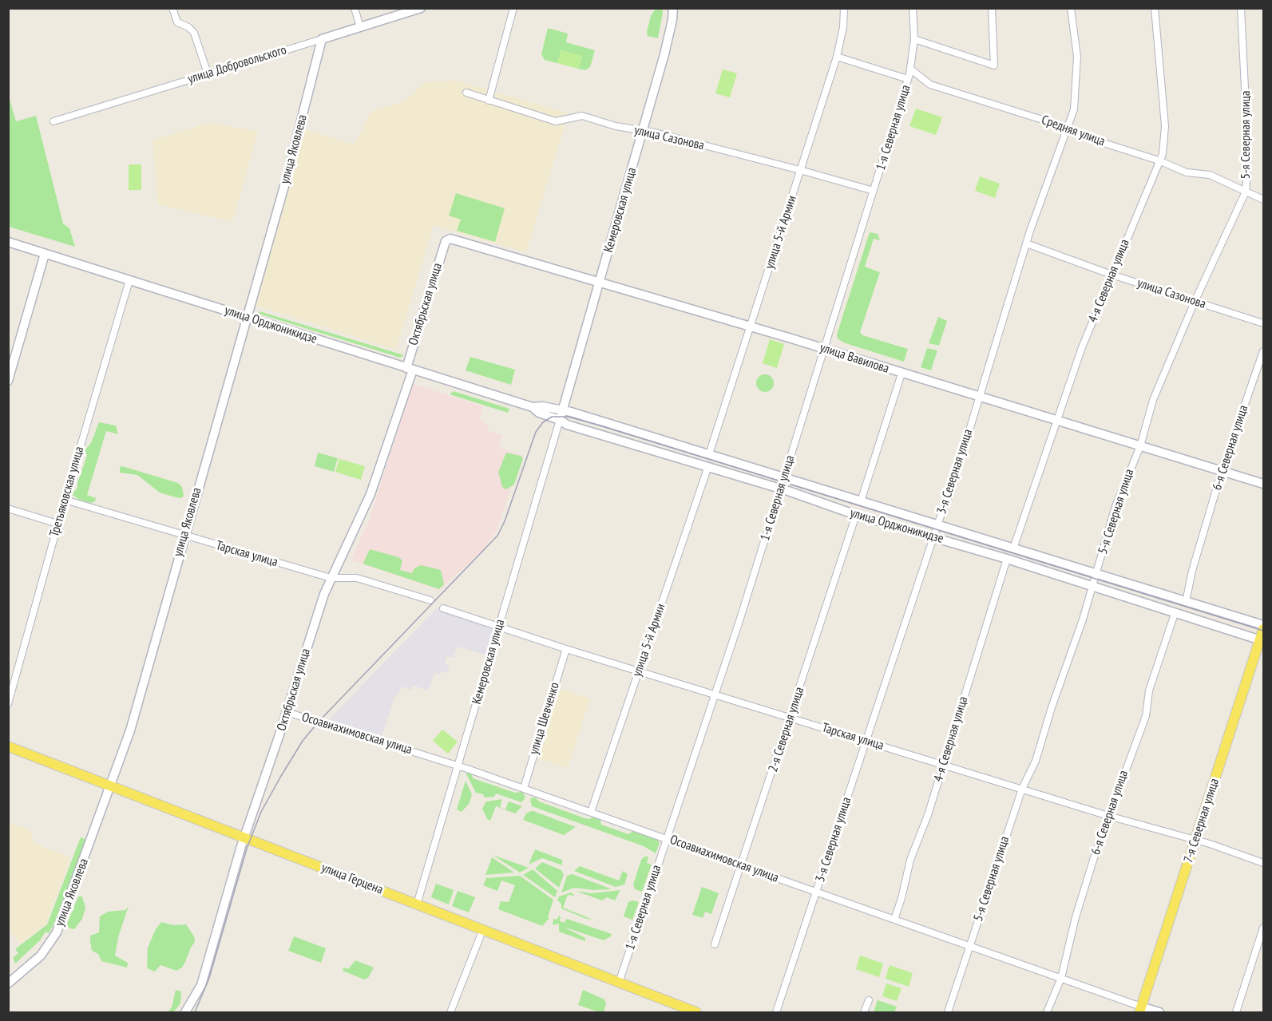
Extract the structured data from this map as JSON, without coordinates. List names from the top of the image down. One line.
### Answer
{"streets":{"main road":["7-я Северная улица","улица Герцена"],"street":["улица Добровольского","1-я Северная улица","Средняя улица","5-я Северная улица","улица Сазонова","улица Яковлева","Кемеровская улица","улица 5-й Армии","4-я Северная улица","Октябрьская улица","улица Орджоникидзе","улица Вавилова","6-я Северная улица","3-я Северная улица","Третьяковская улица","Тарская улица","улица Шевченко","2-я Северная улица","Осоавиахимовская улица"]},"crossings":[["улица Добровольского","улица Яковлева"],["1-я Северная улица","Средняя улица"],["1-я Северная улица","улица Сазонова"],["1-я Северная улица","улица Орджоникидзе"],["1-я Северная улица","улица Вавилова"],["1-я Северная улица","Тарская улица"],["1-я Северная улица","Осоавиахимовская улица"],["1-я Северная улица","улица Герцена"],["Средняя улица","5-я Северная улица"],["Средняя улица","4-я Северная улица"],["Средняя улица","3-я Северная улица"],["5-я Северная улица","улица Сазонова"],["5-я Северная улица","улица Орджоникидзе"],["5-я Северная улица","улица Вавилова"],["5-я Северная улица","Тарская улица"],["5-я Северная улица","Осоавиахимовская улица"],["улица Сазонова","Кемеровская улица"],["улица Сазонова","улица 5-й Армии"],["улица Сазонова","4-я Северная улица"],["улица Сазонова","3-я Северная улица"],["улица Яковлева","улица Орджоникидзе"],["улица Яковлева","Тарская улица"],["улица Яковлева","улица Герцена"],["Кемеровская улица","улица Орджоникидзе"],["Кемеровская улица","улица Вавилова"],["Кемеровская улица","Тарская улица"],["Кемеровская улица","Осоавиахимовская улица"],["Кемеровская улица","улица Герцена"],["улица 5-й Армии","улица Орджоникидзе"],["улица 5-й Армии","улица Вавилова"],["улица 5-й Армии","Тарская улица"],["улица 5-й Армии","Осоавиахимовская улица"],["4-я Северная улица","улица Орджоникидзе"],["4-я Северная улица","улица Вавилова"],["4-я Северная улица","Тарская улица"],["4-я Северная улица","Осоавиахимовская улица"],["Октябрьская улица","улица Орджоникидзе"],["Октябрьская улица","улица Вавилова"],["Октябрьская улица","Тарская улица"],["Октябрьская улица","Осоавиахимовская улица"],["Октябрьская улица","улица Герцена"],["улица Орджоникидзе","6-я Северная улица"],["улица Орджоникидзе","3-я Северная улица"],["улица Орджоникидзе","Третьяковская улица"],["улица Орджоникидзе","2-я Северная улица"],["улица Орджоникидзе","7-я Северная улица"],["улица Вавилова","6-я Северная улица"],["улица Вавилова","3-я Северная улица"],["6-я Северная улица","Тарская улица"],["6-я Северная улица","Осоавиахимовская улица"],["3-я Северная улица","Тарская улица"],["3-я Северная улица","Осоавиахимовская улица"],["Третьяковская улица","Тарская улица"],["Тарская улица","улица Шевченко"],["Тарская улица","2-я Северная улица"],["Тарская улица","7-я Северная улица"],["улица Шевченко","Осоавиахимовская улица"],["2-я Северная улица","Осоавиахимовская улица"],["Осоавиахимовская улица","7-я Северная улица"]]}
